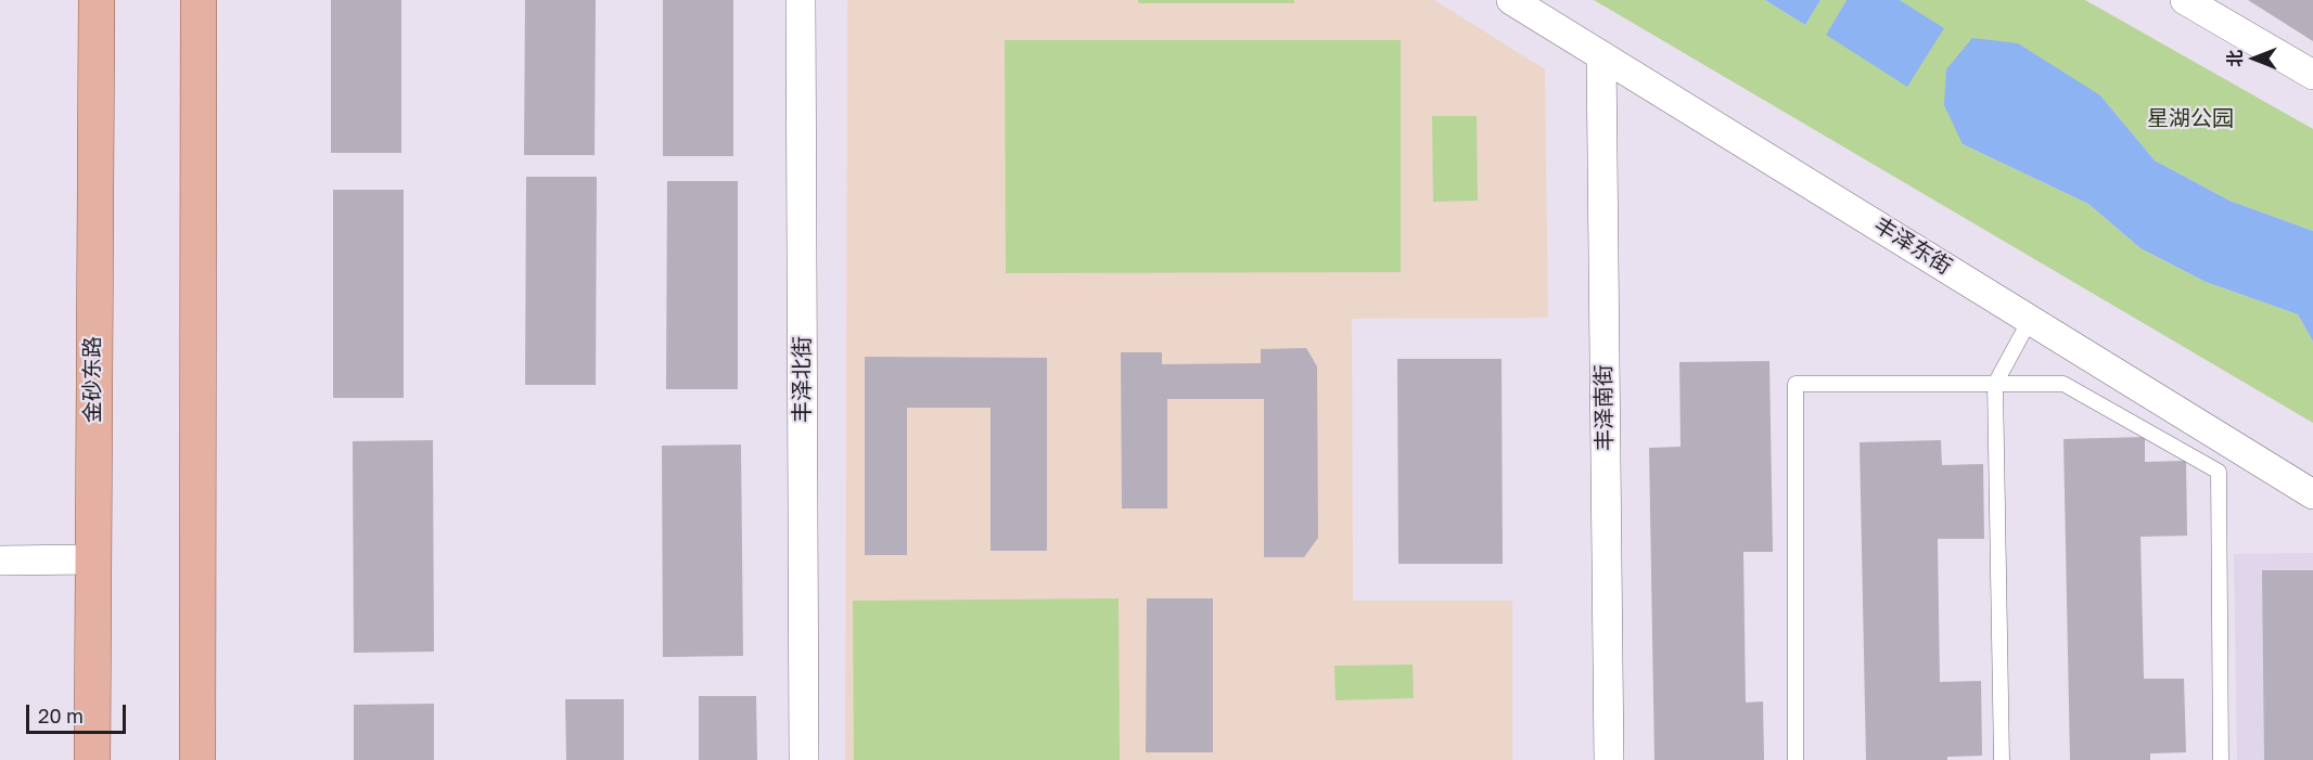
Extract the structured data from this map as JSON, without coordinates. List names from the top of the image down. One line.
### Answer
{"streets":{"main road":["金砂东路"],"street":["丰泽东街","丰泽北街","丰泽南街"]},"crossings":[["丰泽东街","丰泽南街"]],"parks":["星湖公园"],"scale_bar":"20 m","north":"left"}
